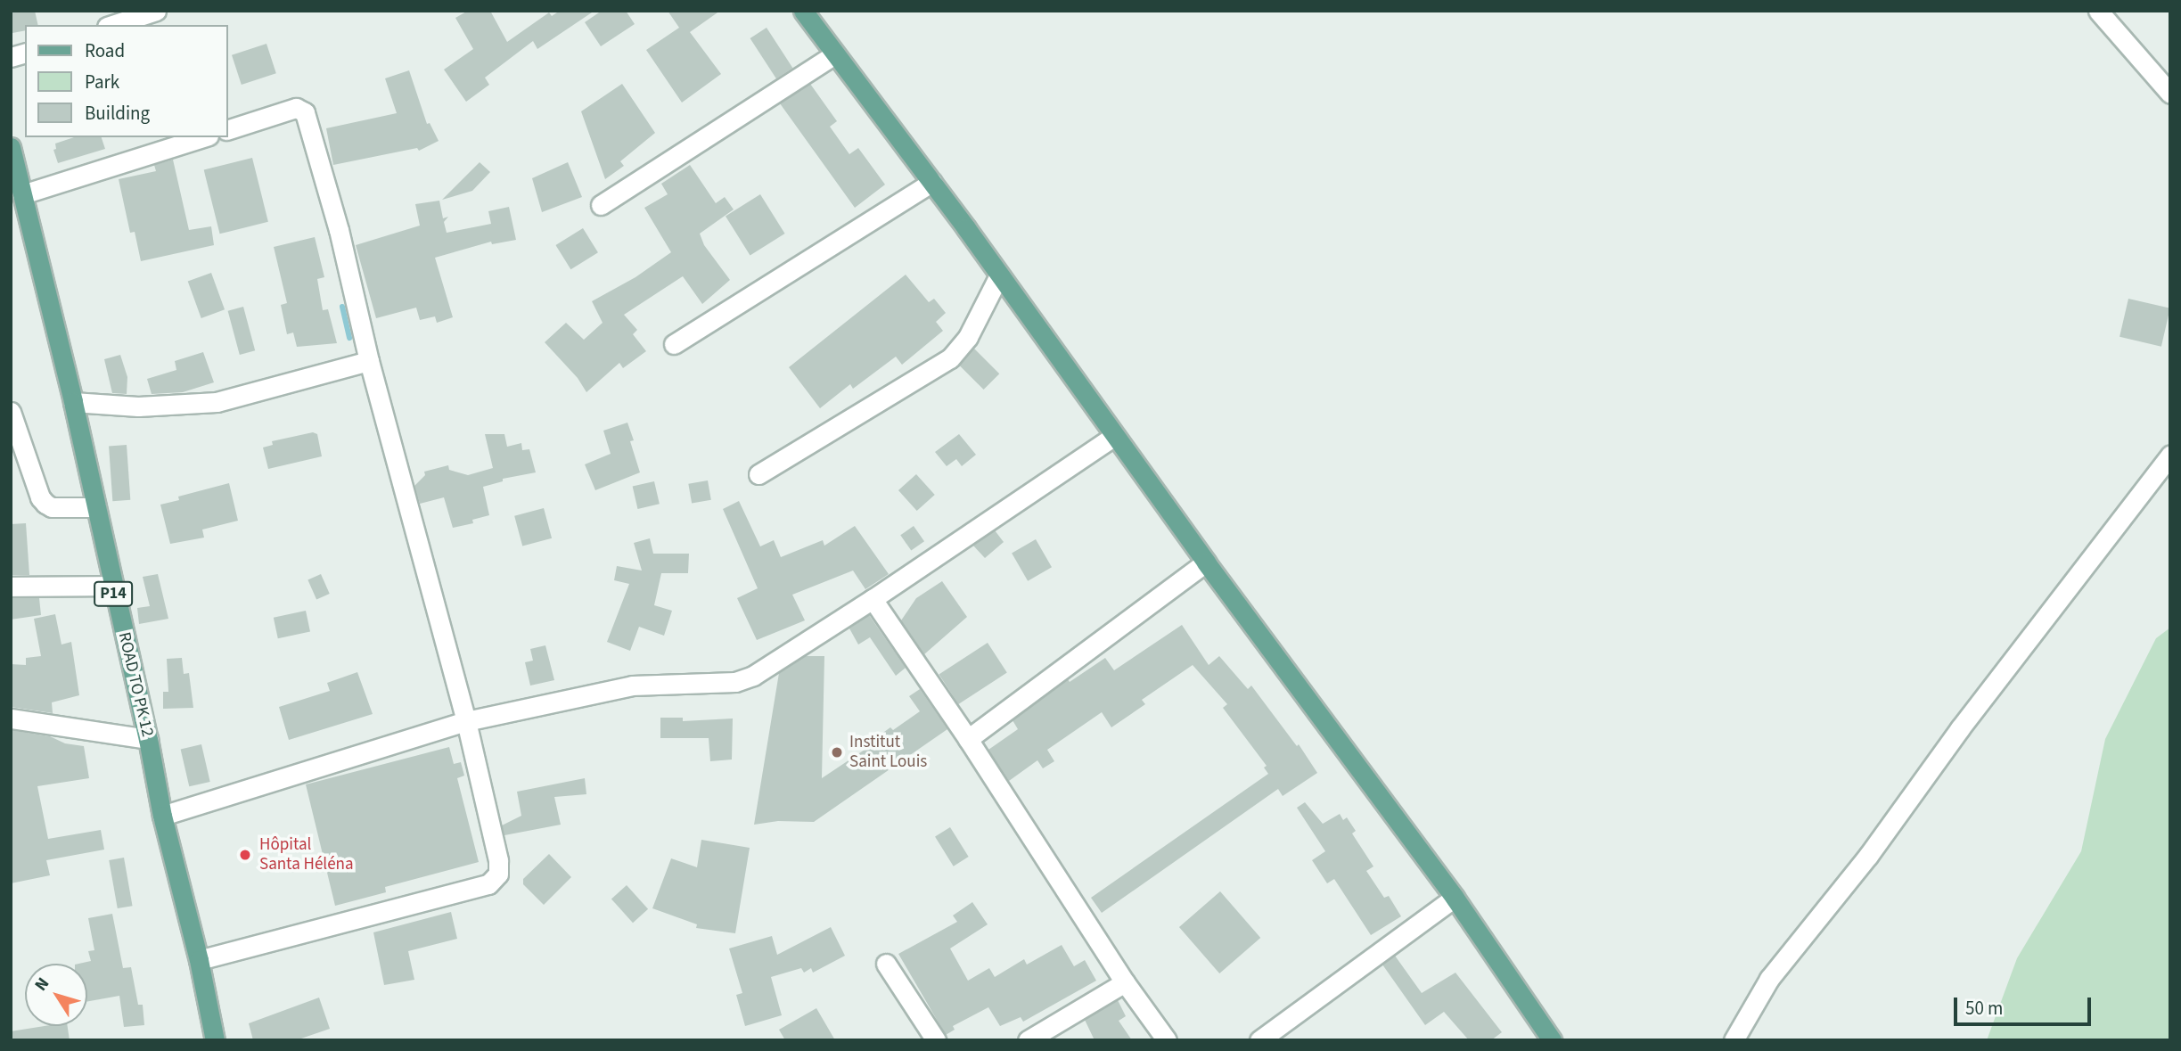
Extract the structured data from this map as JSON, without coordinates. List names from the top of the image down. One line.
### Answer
{"streets":{"main road":["P14","ROAD TO PK 12"]},"places":["Institut Saint Louis","Hôpital Santa Héléna"],"legend":["Road","Park","Building"],"scale_bar":"50 m","north":"top left"}
